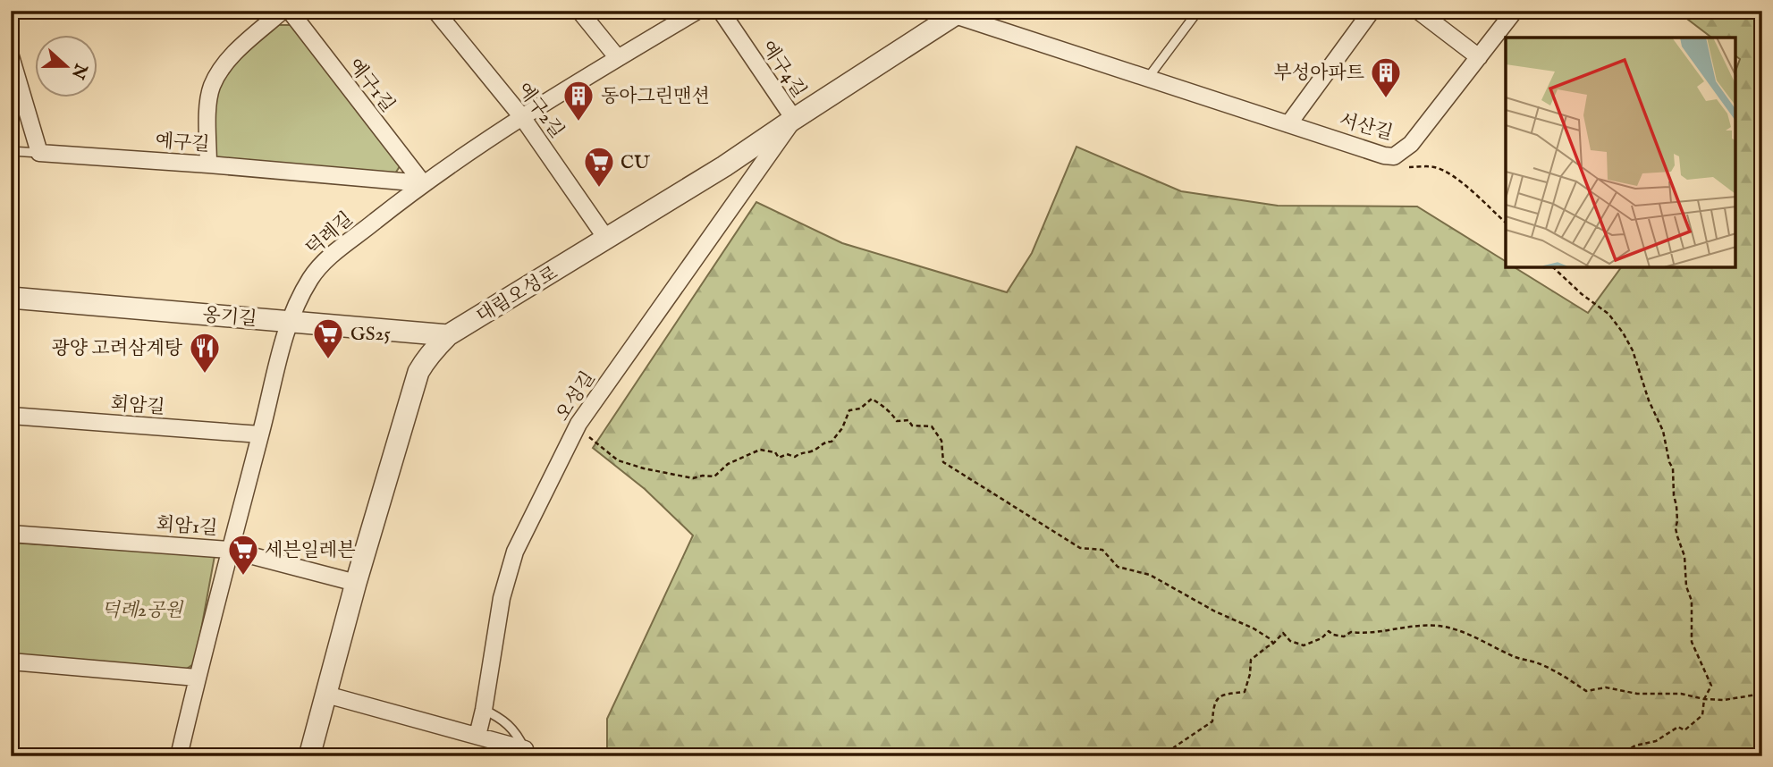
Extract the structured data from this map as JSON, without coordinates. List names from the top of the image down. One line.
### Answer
{"streets":{"street":["예구4길","예구1길","예구2길","서산길","예구길","덕례길","대림오성로","옹기길","오성길","회암길","회암1길"]},"crossings":[["예구4길","대림오성로"],["예구4길","오성길"],["예구1길","예구길"],["예구1길","덕례길"],["예구2길","덕례길"],["예구2길","대림오성로"],["서산길","대림오성로"],["예구길","덕례길"],["덕례길","옹기길"],["덕례길","회암길"],["덕례길","회암1길"],["대림오성로","옹기길"],["대림오성로","오성길"],["대림오성로","회암1길"]],"parks":["덕례2공원"],"places":{"building":["부성아파트","동아그린맨션"],"supermarket":["CU","GS25","세븐일레븐"],"restaurant":["광양 고려삼계탕"]},"north":"right"}
